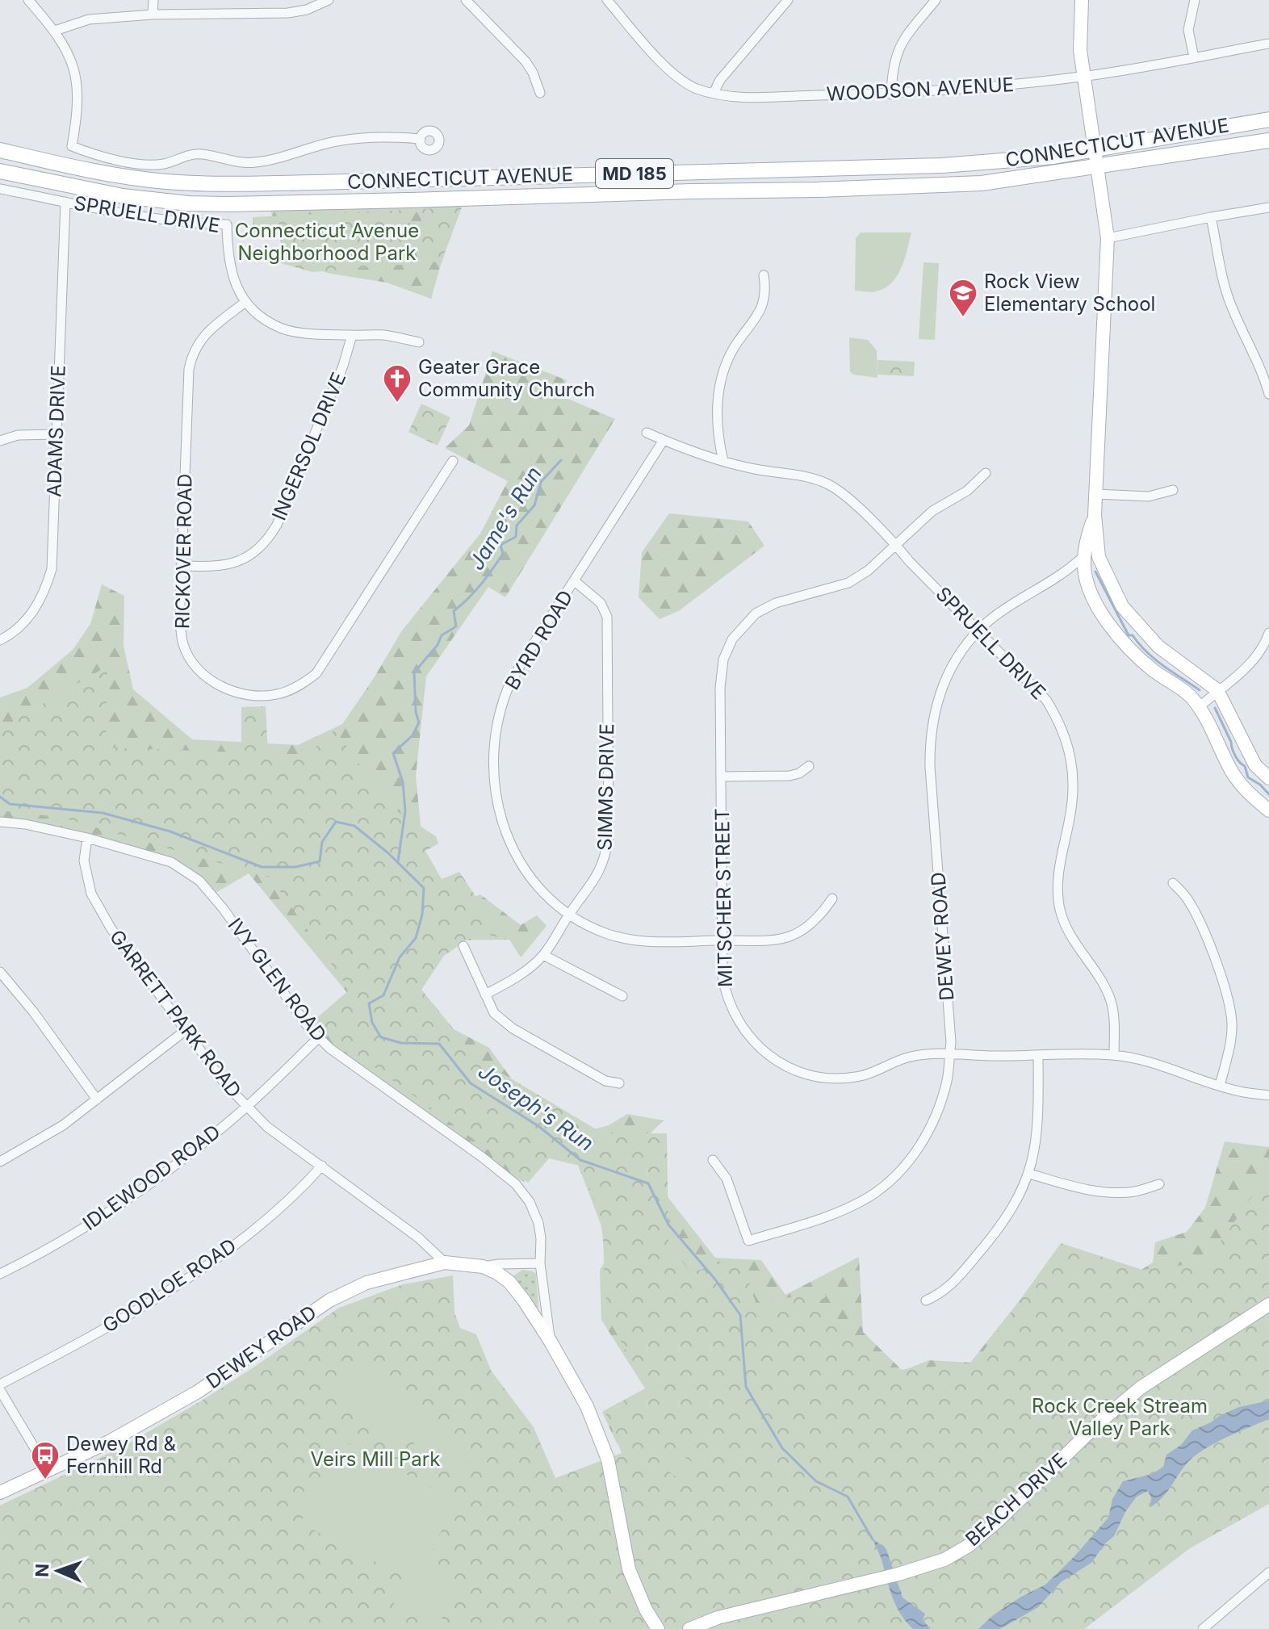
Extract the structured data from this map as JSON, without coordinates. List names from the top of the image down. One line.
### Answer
{"streets":{"main road":["CONNECTICUT AVENUE","MD 185"],"street":["WOODSON AVENUE","SPRUELL DRIVE","ADAMS DRIVE","INGERSOL DRIVE","RICKOVER ROAD","BYRD ROAD","SIMMS DRIVE","MITSCHER STREET","DEWEY ROAD","IVY GLEN ROAD","GARRETT PARK ROAD","IDLEWOOD ROAD","GOODLOE ROAD","BEACH DRIVE"]},"crossings":[["SPRUELL DRIVE","ADAMS DRIVE"],["SPRUELL DRIVE","INGERSOL DRIVE"],["SPRUELL DRIVE","RICKOVER ROAD"],["SPRUELL DRIVE","BYRD ROAD"],["SPRUELL DRIVE","MITSCHER STREET"],["SPRUELL DRIVE","DEWEY ROAD"],["INGERSOL DRIVE","RICKOVER ROAD"],["BYRD ROAD","SIMMS DRIVE"],["BYRD ROAD","MITSCHER STREET"],["MITSCHER STREET","DEWEY ROAD"],["DEWEY ROAD","IVY GLEN ROAD"],["DEWEY ROAD","GARRETT PARK ROAD"],["IVY GLEN ROAD","GARRETT PARK ROAD"],["IVY GLEN ROAD","IDLEWOOD ROAD"],["GARRETT PARK ROAD","IDLEWOOD ROAD"],["GARRETT PARK ROAD","GOODLOE ROAD"]],"water":["Jame's Run","Joseph's Run"],"parks":["Connecticut Avenue Neighborhood Park","Rock Creek Stream Valley Park","Veirs Mill Park"],"places":{"school or university":["Rock View Elementary School"],"church":["Geater Grace Community Church"],"bus stop":["Dewey Rd & Fernhill Rd"]},"north":"left"}
